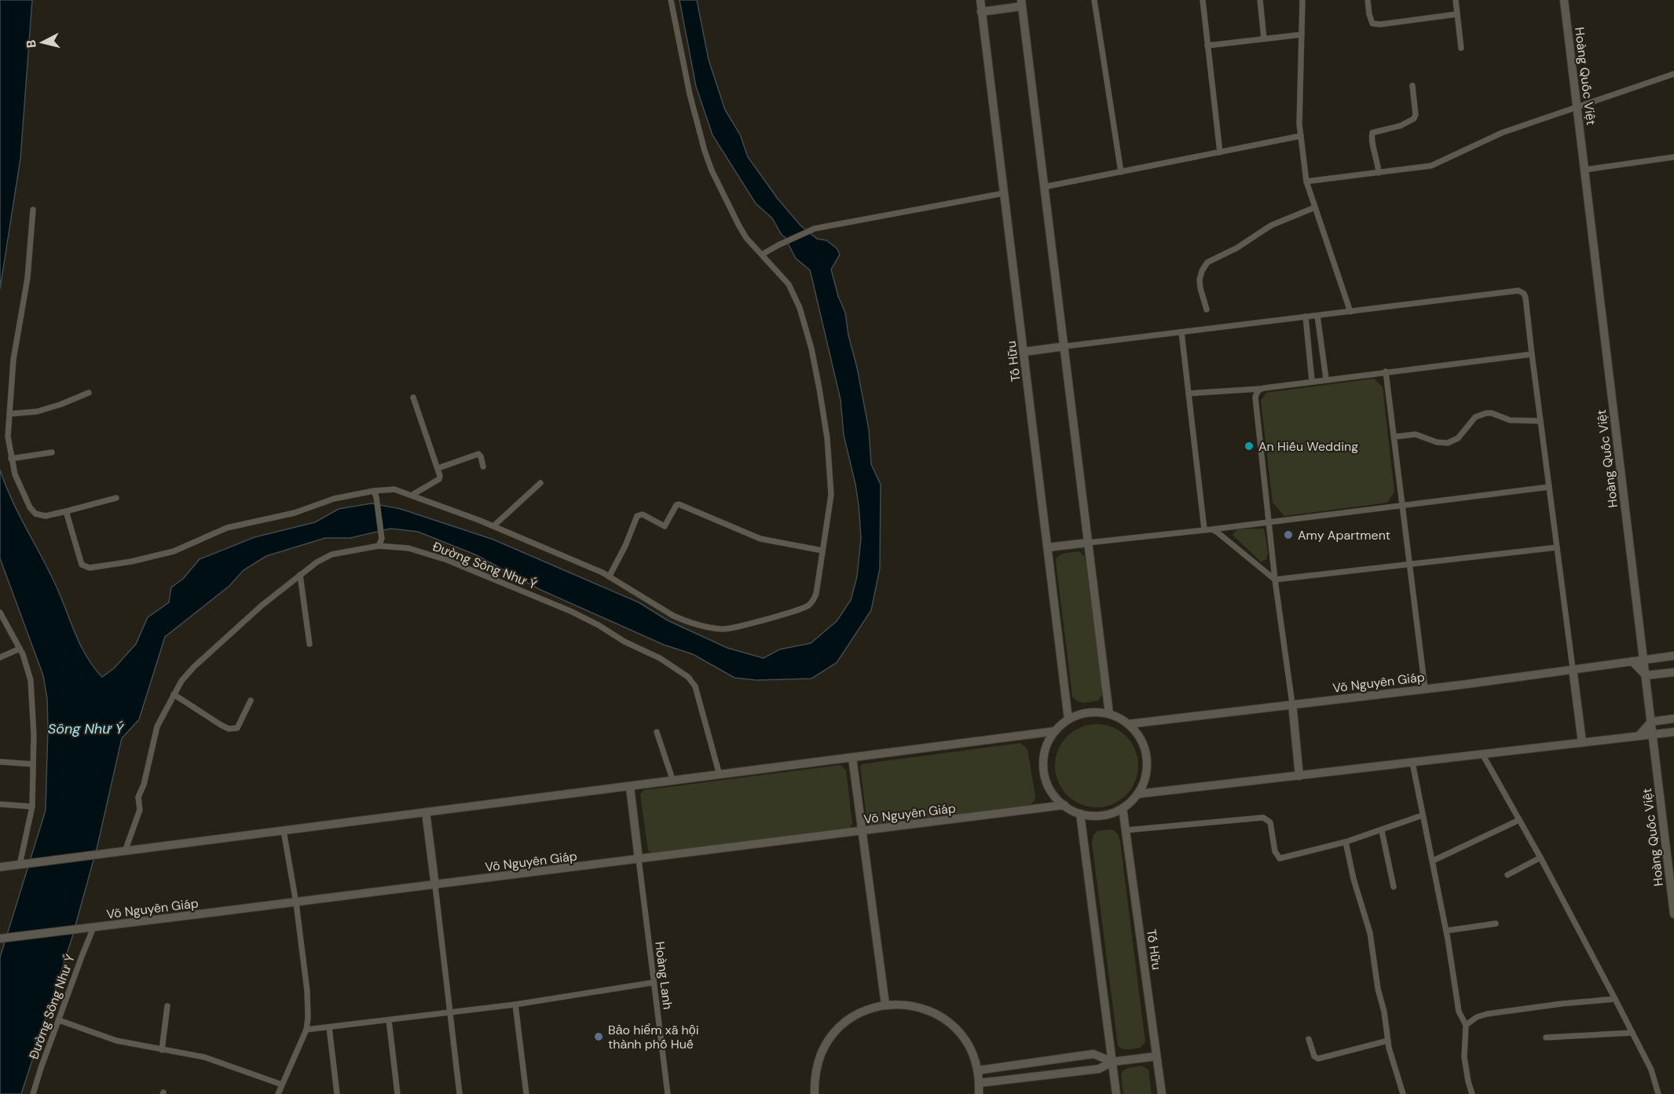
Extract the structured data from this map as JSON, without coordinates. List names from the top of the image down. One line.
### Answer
{"streets":{"street":["Hoàng Quốc Việt","Tố Hữu","Đường Sông Như Ý","Võ Nguyên Giáp","Hoàng Lanh"]},"crossings":[["Hoàng Quốc Việt","Võ Nguyên Giáp"],["Tố Hữu","Võ Nguyên Giáp"],["Đường Sông Như Ý","Võ Nguyên Giáp"],["Võ Nguyên Giáp","Hoàng Lanh"]],"water":["Sông Như Ý"],"places":["An Hiếu Wedding","Amy Apartment","Bảo hiểm xã hội thành phố Huế"],"north":"left"}
